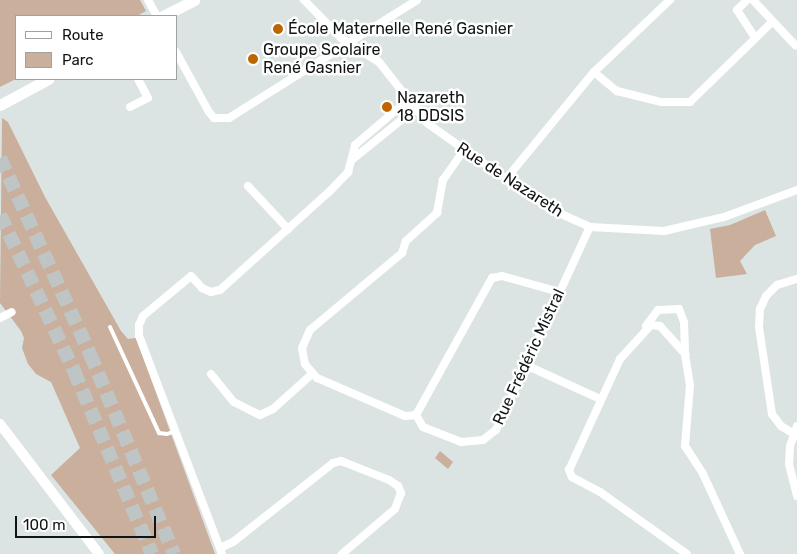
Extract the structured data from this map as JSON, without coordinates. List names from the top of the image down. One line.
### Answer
{"streets":{"street":["Rue de Nazareth","Rue Frédéric Mistral"]},"crossings":[["Rue de Nazareth","Rue Frédéric Mistral"]],"places":["École Maternelle René Gasnier","Groupe Scolaire René Gasnier","Nazareth 18 DDSIS"],"legend":["Route","Parc"],"scale_bar":"100 m"}
